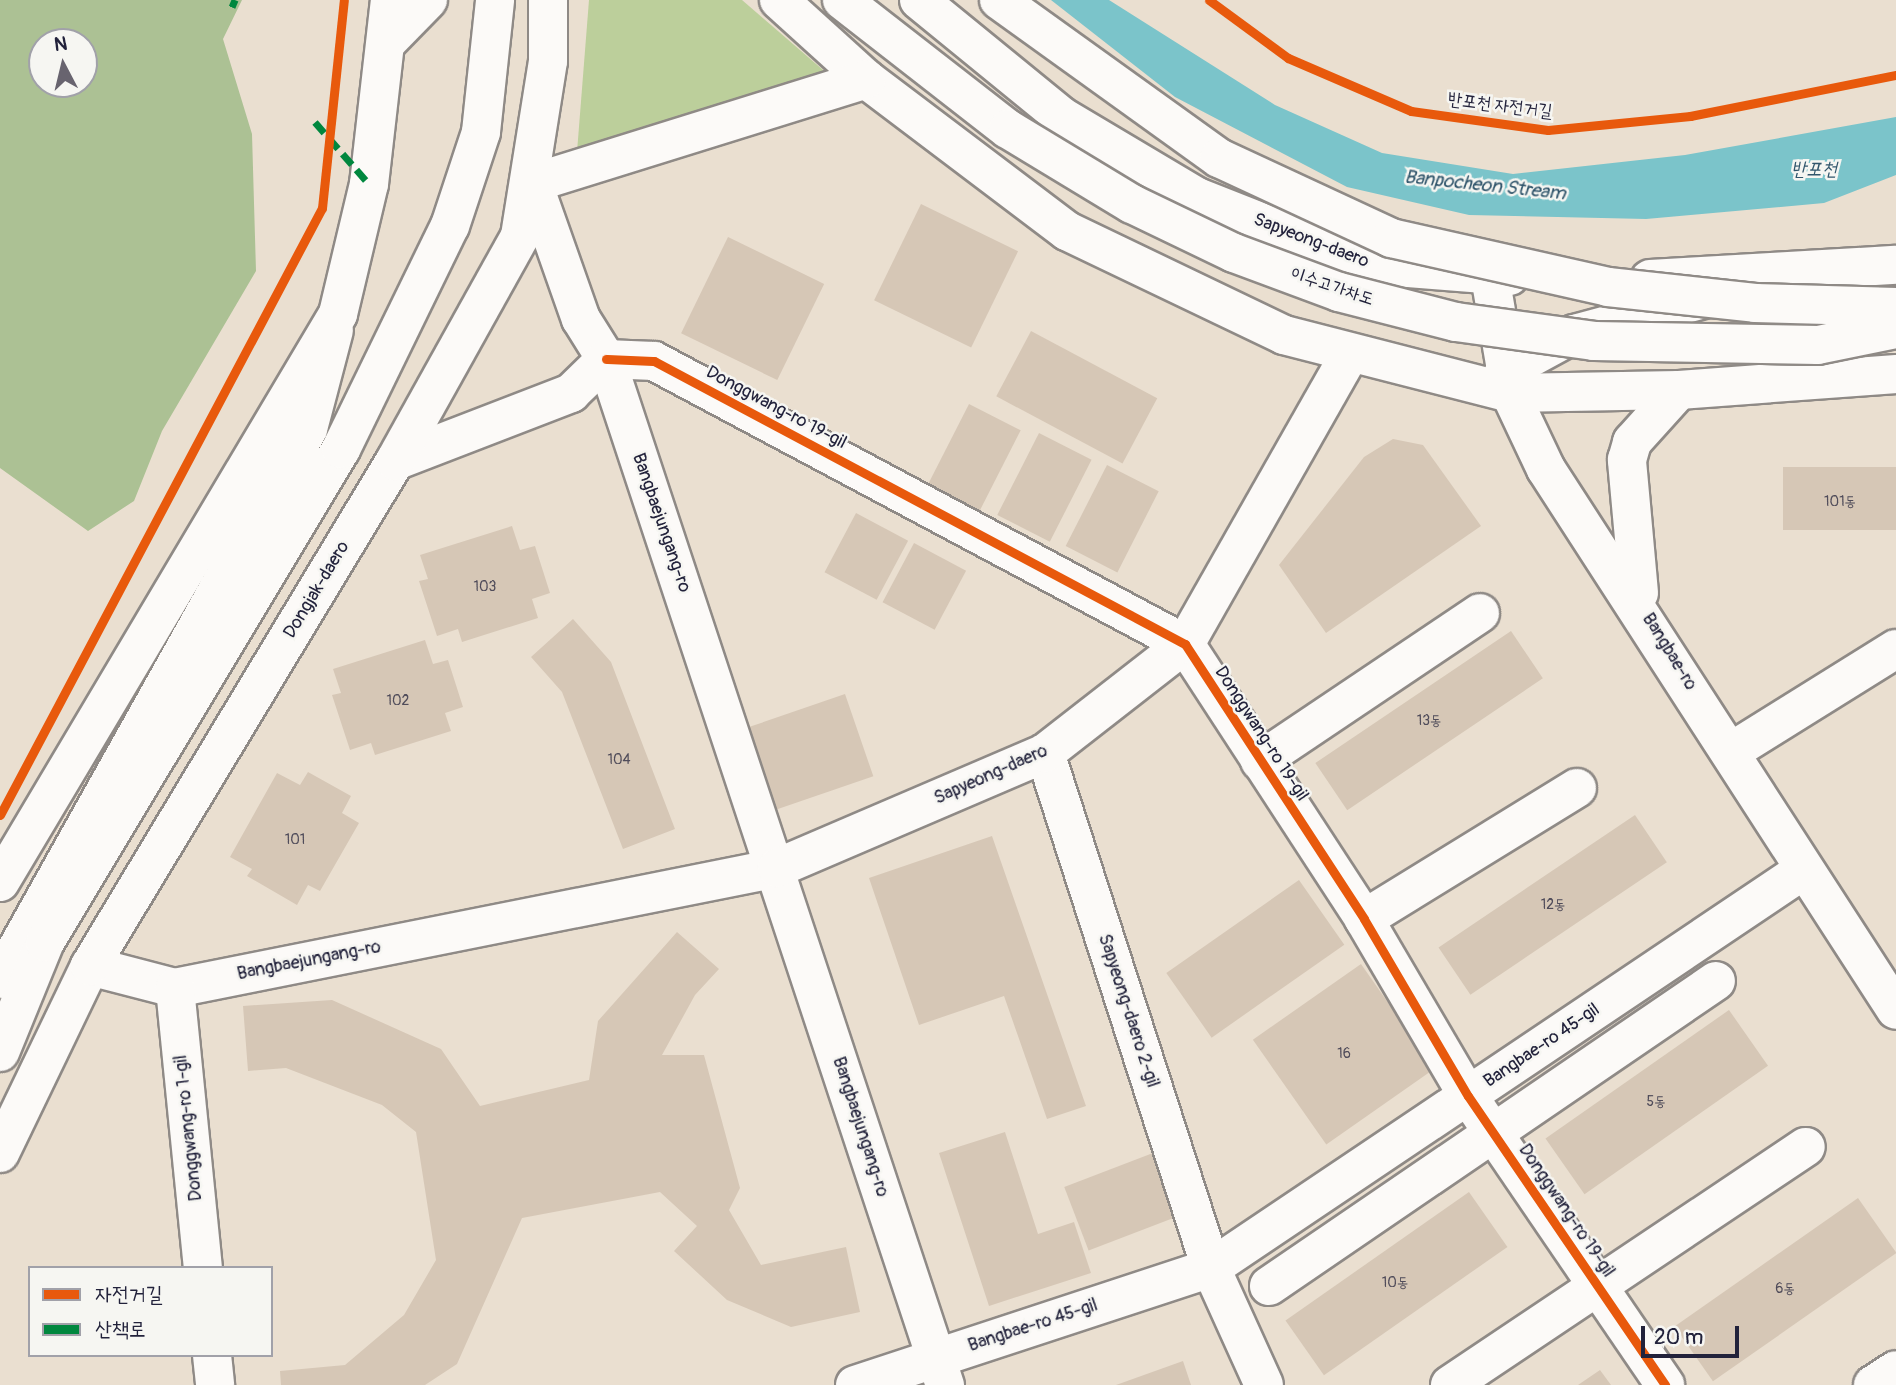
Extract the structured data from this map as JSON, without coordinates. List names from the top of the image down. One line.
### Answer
{"streets":{"main road":["Sapyeong-daero","이수고가차도","Donggwang-ro 19-gil","Bangbaejungang-ro","Dongjak-daero","Bangbae-ro","Sapyeong-daero 2-gil","Bangbae-ro 45-gil","Donggwang-ro 1-gil"],"cycle path":["반포천 자전거길"]},"crossings":[["Sapyeong-daero","Donggwang-ro 19-gil"],["Sapyeong-daero","Bangbaejungang-ro"],["Sapyeong-daero","Bangbae-ro"],["Sapyeong-daero","Sapyeong-daero 2-gil"],["Donggwang-ro 19-gil","Bangbaejungang-ro"],["Donggwang-ro 19-gil","Bangbae-ro 45-gil"],["Bangbaejungang-ro","Dongjak-daero"],["Bangbaejungang-ro","Bangbae-ro 45-gil"],["Bangbaejungang-ro","Donggwang-ro 1-gil"],["Bangbae-ro","Bangbae-ro 45-gil"],["Sapyeong-daero 2-gil","Bangbae-ro 45-gil"]],"water":["반포천","Banpocheon Stream"],"house_numbers":["101동","103","102","13동","104","101","12동","16","5동","10동","6동"],"legend":["자전거길","산책로"],"scale_bar":"20 m","north":"top"}
